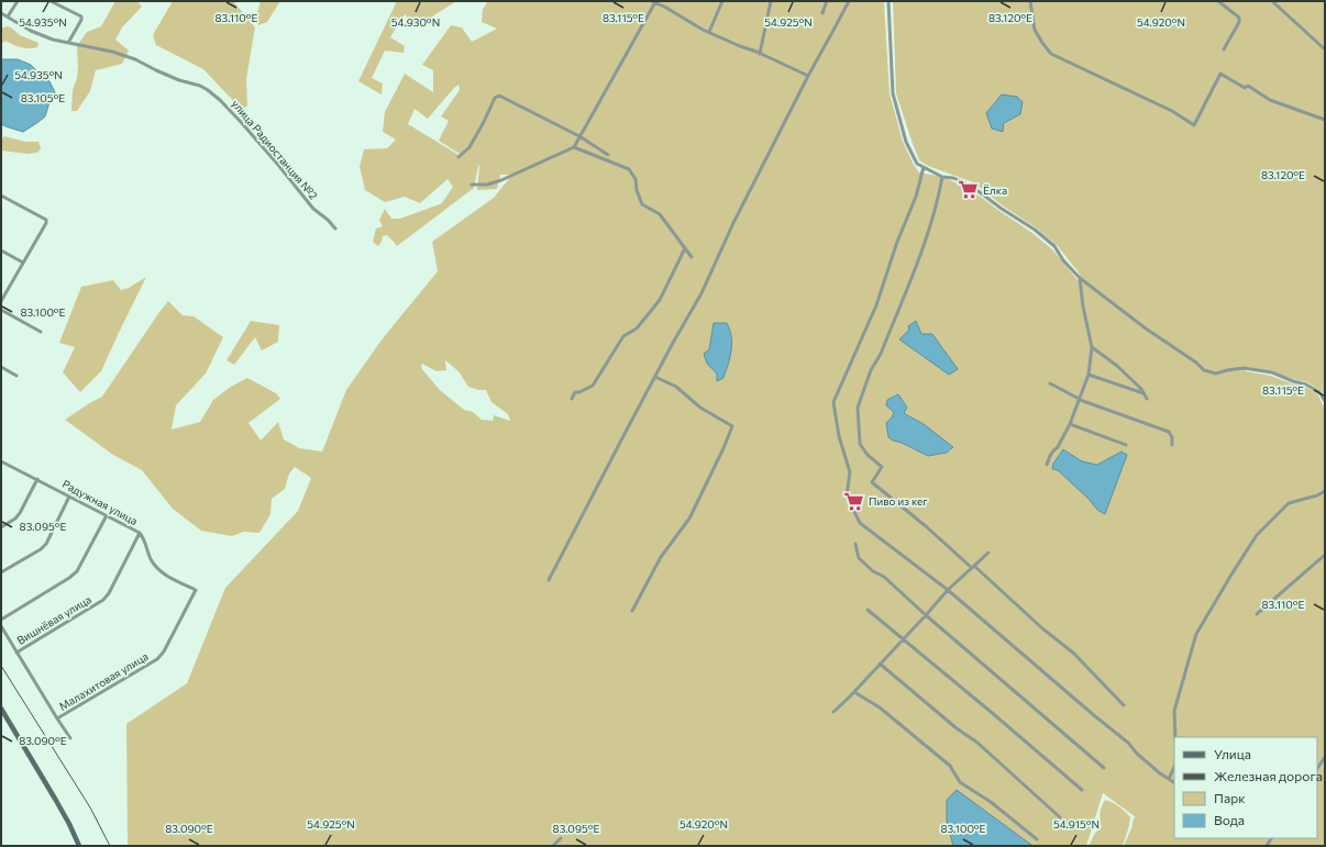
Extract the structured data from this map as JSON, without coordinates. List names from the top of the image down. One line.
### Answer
{"streets":{"street":["улица Радиостанция №2","Радужная улица","Вишнёвая улица","Малахитовая улица"]},"crossings":[["Радужная улица","Вишнёвая улица"],["Радужная улица","Малахитовая улица"]],"places":{"supermarket":["Ёлка","Пиво из кег"]},"legend":["Улица","Железная дорога","Парк","Вода"],"coordinates":["83.110°E","83.115°E","83.120°E","54.935°N","54.930°N","54.925°N","54.920°N","83.105°E","83.100°E","83.095°E","83.090°E","54.915°N"]}
